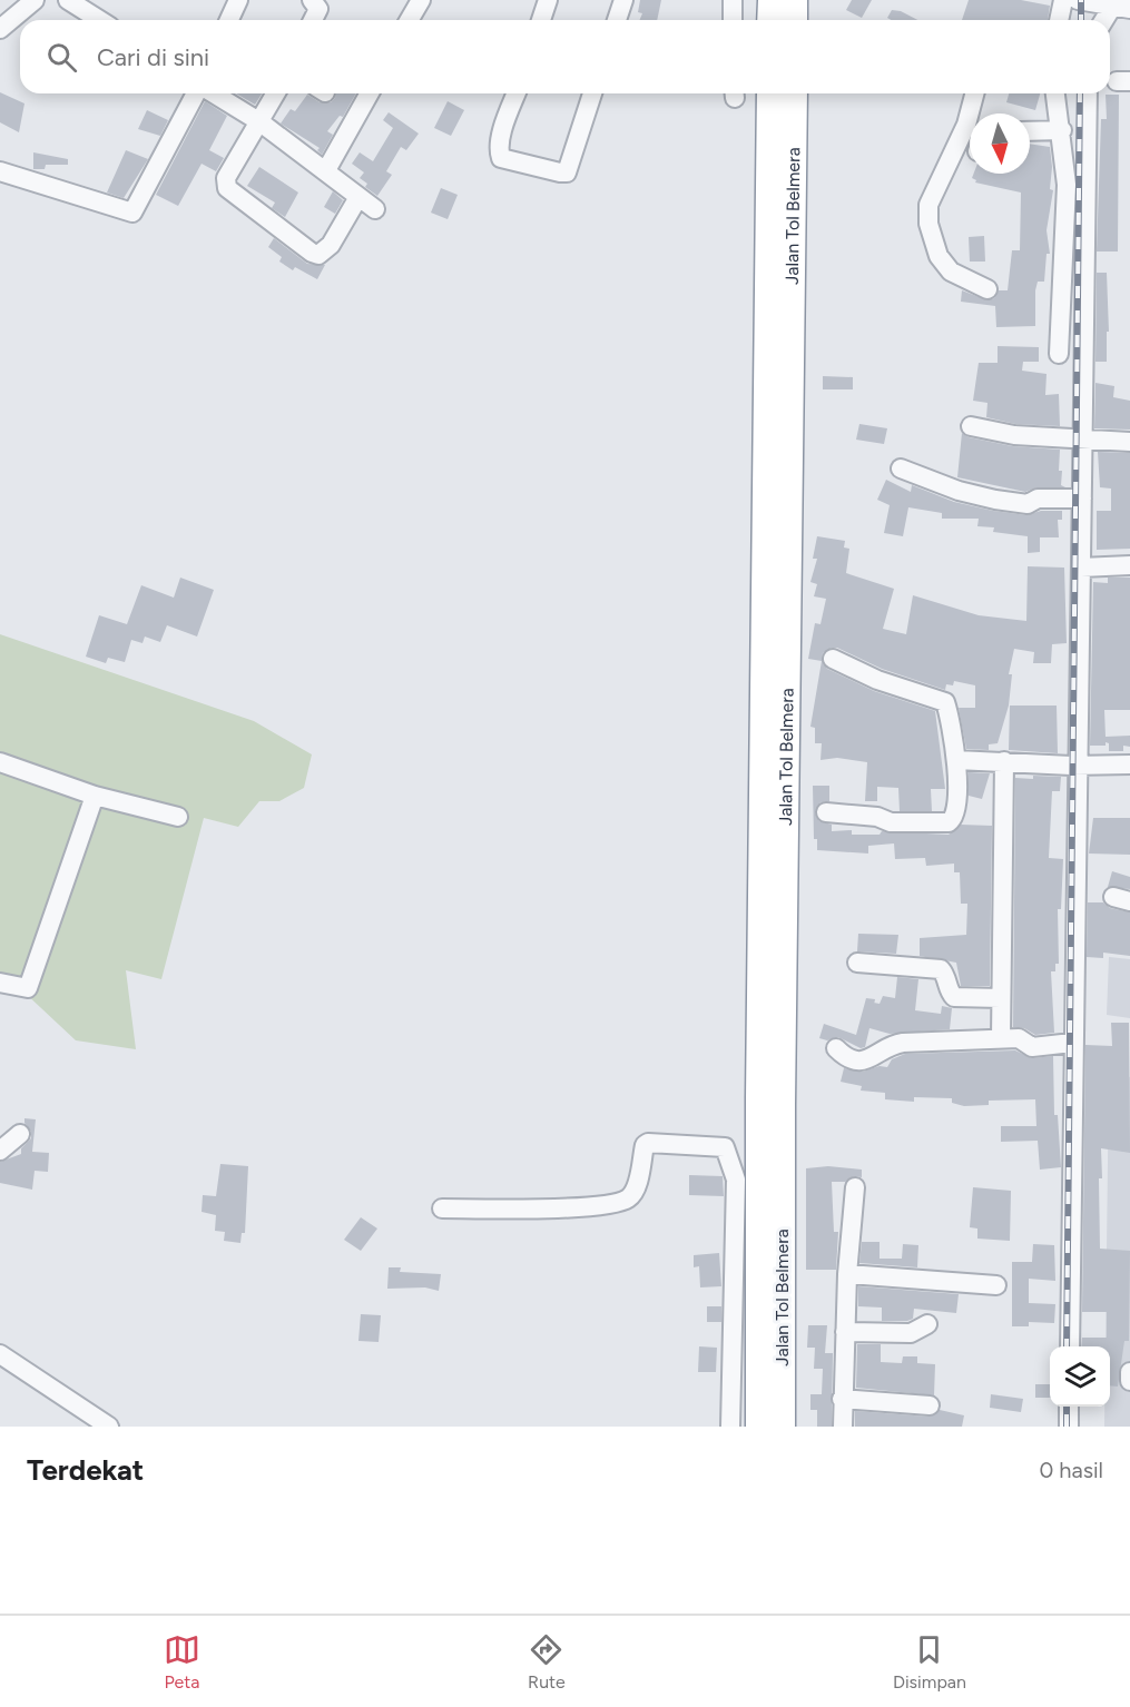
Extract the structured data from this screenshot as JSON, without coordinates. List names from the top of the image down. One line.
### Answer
{"streets":{"highway":["Jalan Tol Belmera"]},"north":"bottom","page":{"search":"Cari di sini","heading":["Terdekat","0 hasil"],"nav":["Peta","Rute","Disimpan"]}}
